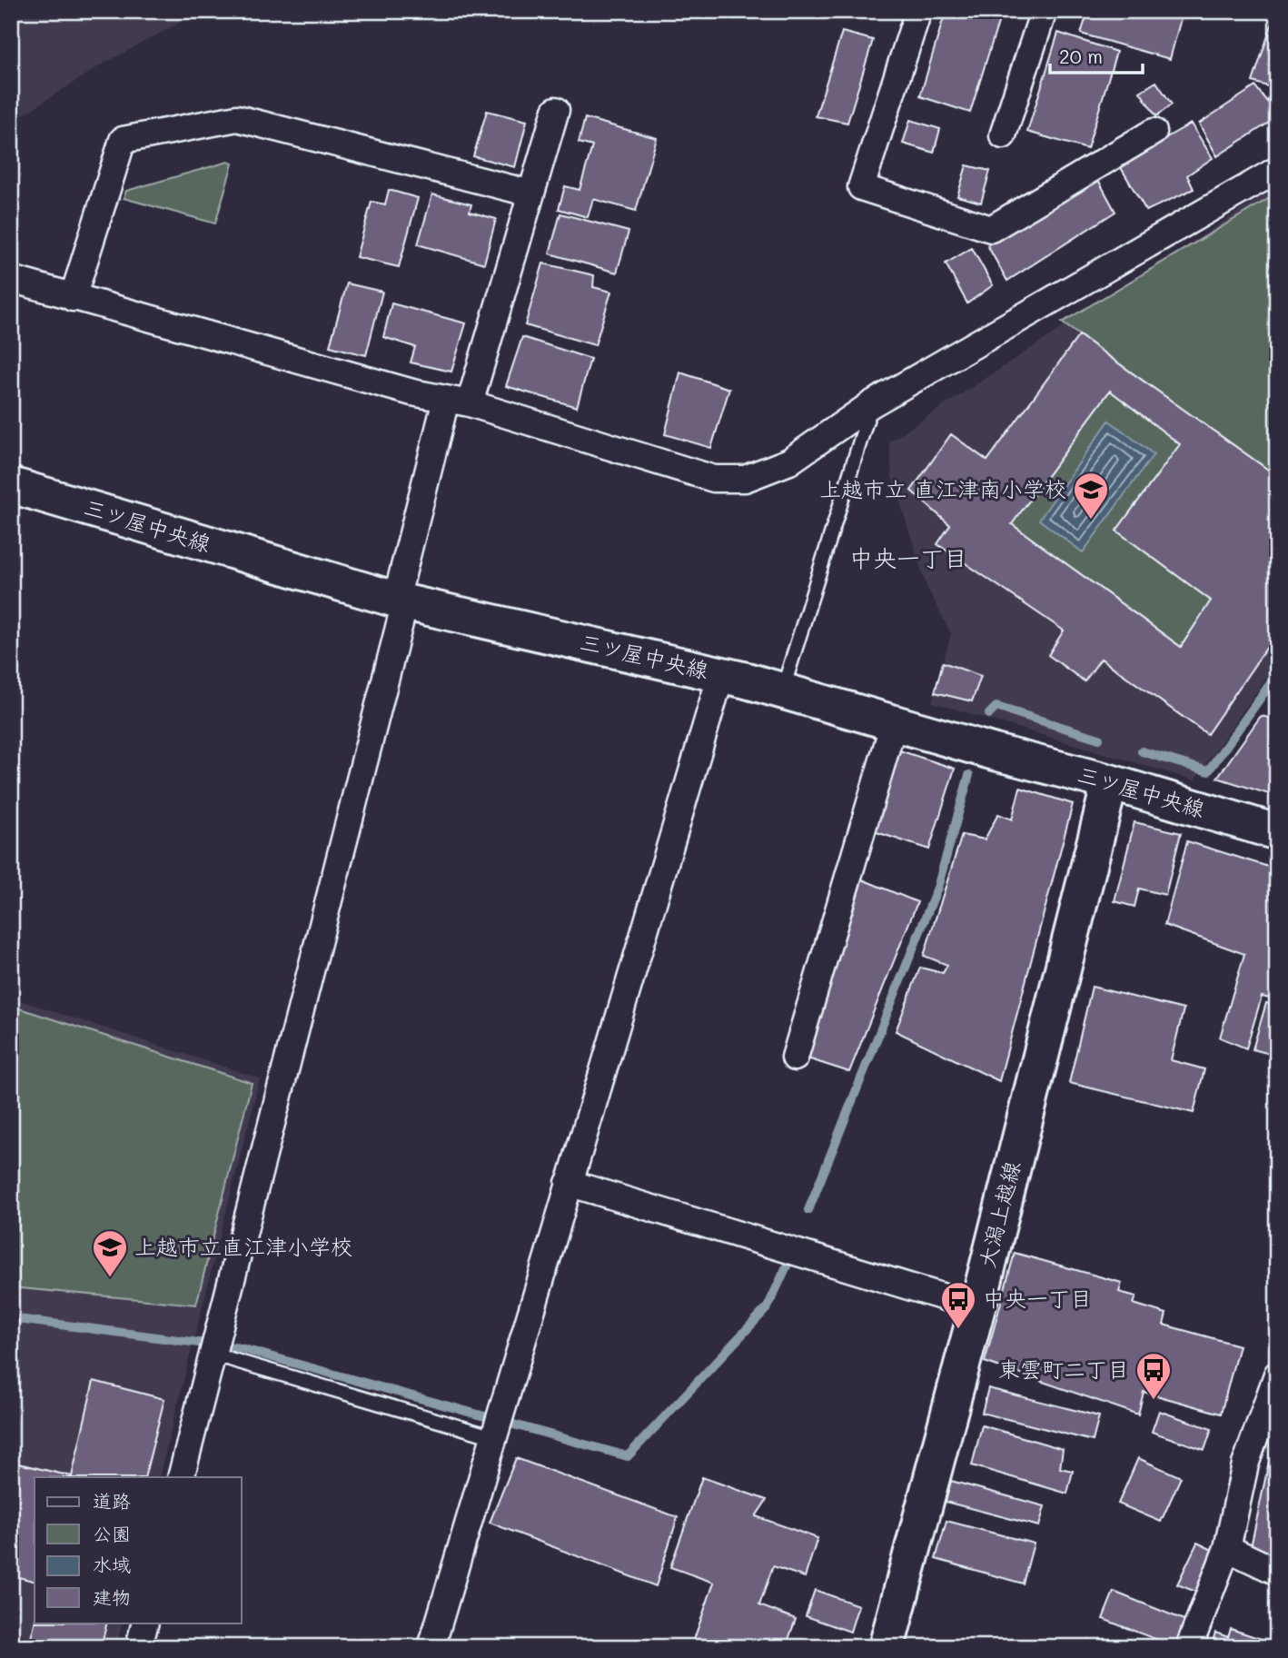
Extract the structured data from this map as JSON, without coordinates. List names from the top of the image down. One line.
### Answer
{"streets":{"main road":["三ツ屋中央線","大潟上越線"]},"crossings":[["三ツ屋中央線","大潟上越線"]],"districts":["中央一丁目"],"places":{"school or university":["上越市立 直江津南小学校","上越市立直江津小学校"],"bus stop":["中央一丁目","東雲町二丁目"]},"legend":["道路","公園","水域","建物"],"scale_bar":"20 m"}
